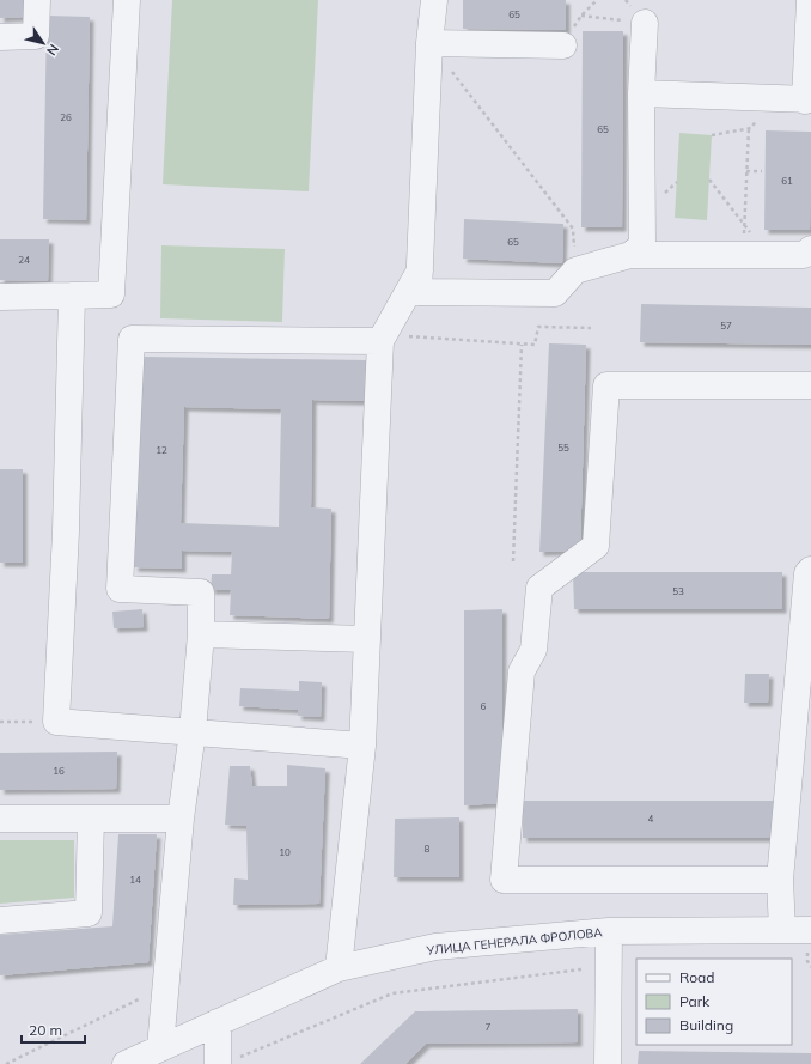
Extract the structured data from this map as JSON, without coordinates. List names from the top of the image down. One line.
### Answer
{"streets":{"street":["УЛИЦА ГЕНЕРАЛА ФРОЛОВА"]},"house_numbers":["65","26","65","61","65","24","57","55","12","53","6","16","4","8","10","14","7"],"legend":["Road","Park","Building"],"scale_bar":"20 m","north":"bottom right"}
